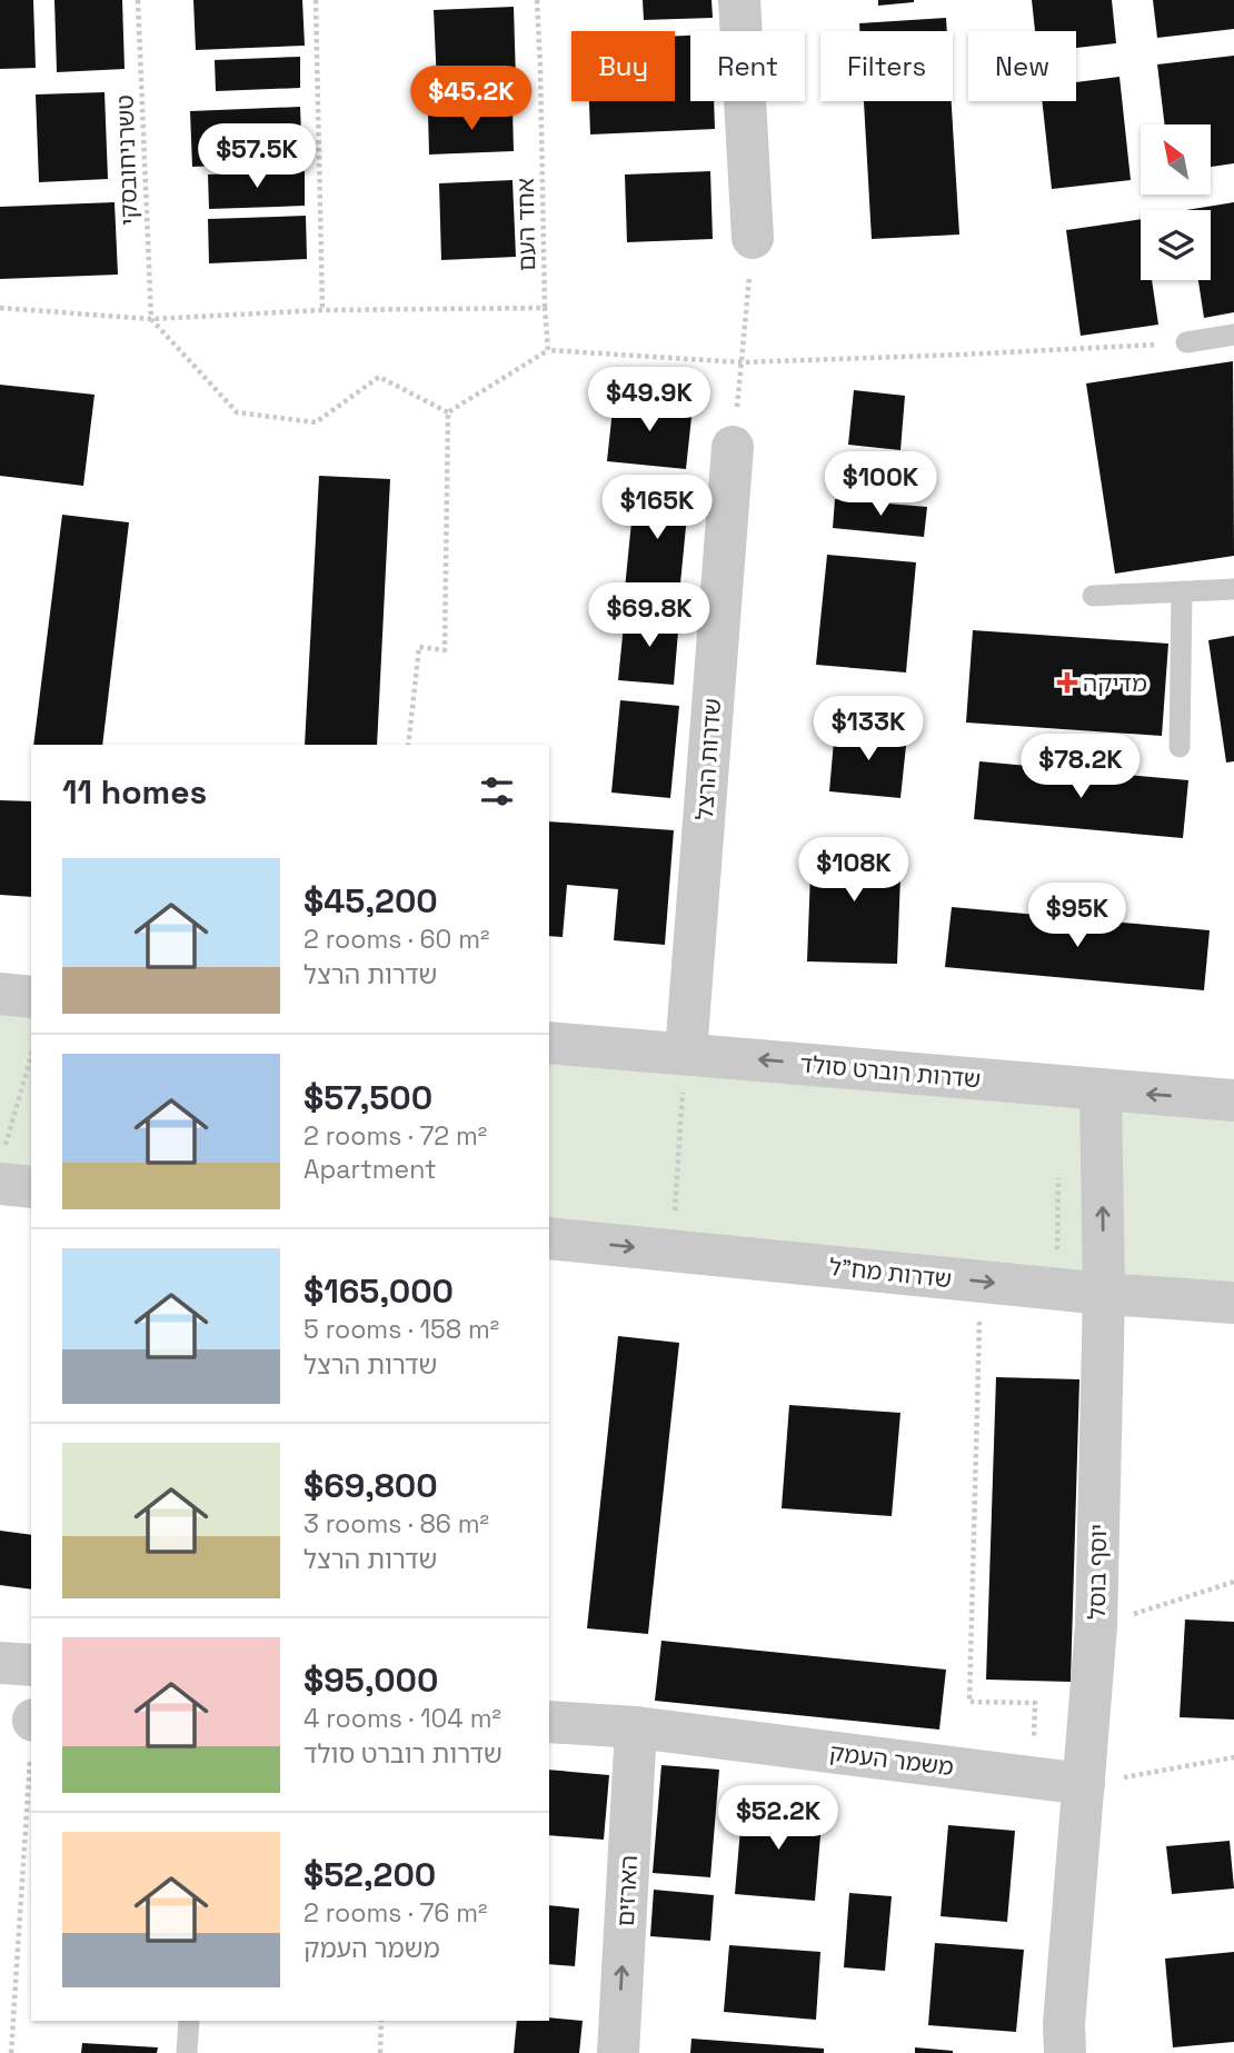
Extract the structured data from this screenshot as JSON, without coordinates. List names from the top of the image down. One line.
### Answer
{"streets":{"street":["שדרות הרצל","שדרות רוברט סולד","שדרות מח\"ל","יוסף בוסל","משמר העמק","הארזים"],"path":["טשרניחובסקי","אחד העם"]},"crossings":[["שדרות הרצל","שדרות רוברט סולד"],["שדרות רוברט סולד","יוסף בוסל"],["שדרות מח\"ל","יוסף בוסל"],["יוסף בוסל","משמר העמק"],["משמר העמק","הארזים"]],"one_way":["שדרות רוברט סולד","הארזים"],"places":{"health":["מדיקה"]},"north":"top left","page":{"chip":["Buy","Rent","Filters","New"],"price":["$45.2K","$57.5K","$49.9K","$100K","$165K","$69.8K","$133K","$78.2K","$108K","$95K","$52.2K"],"heading":"11 homes","list":[{"name":"$45,200","note":"2 rooms · 60 m² · שדרות הרצל"},{"name":"$57,500","note":"2 rooms · 72 m² · Apartment"},{"name":"$165,000","note":"5 rooms · 158 m² · שדרות הרצל"},{"name":"$69,800","note":"3 rooms · 86 m² · שדרות הרצל"},{"name":"$95,000","note":"4 rooms · 104 m² · שדרות רוברט סולד"},{"name":"$52,200","note":"2 rooms · 76 m² · משמר העמק"}]}}
